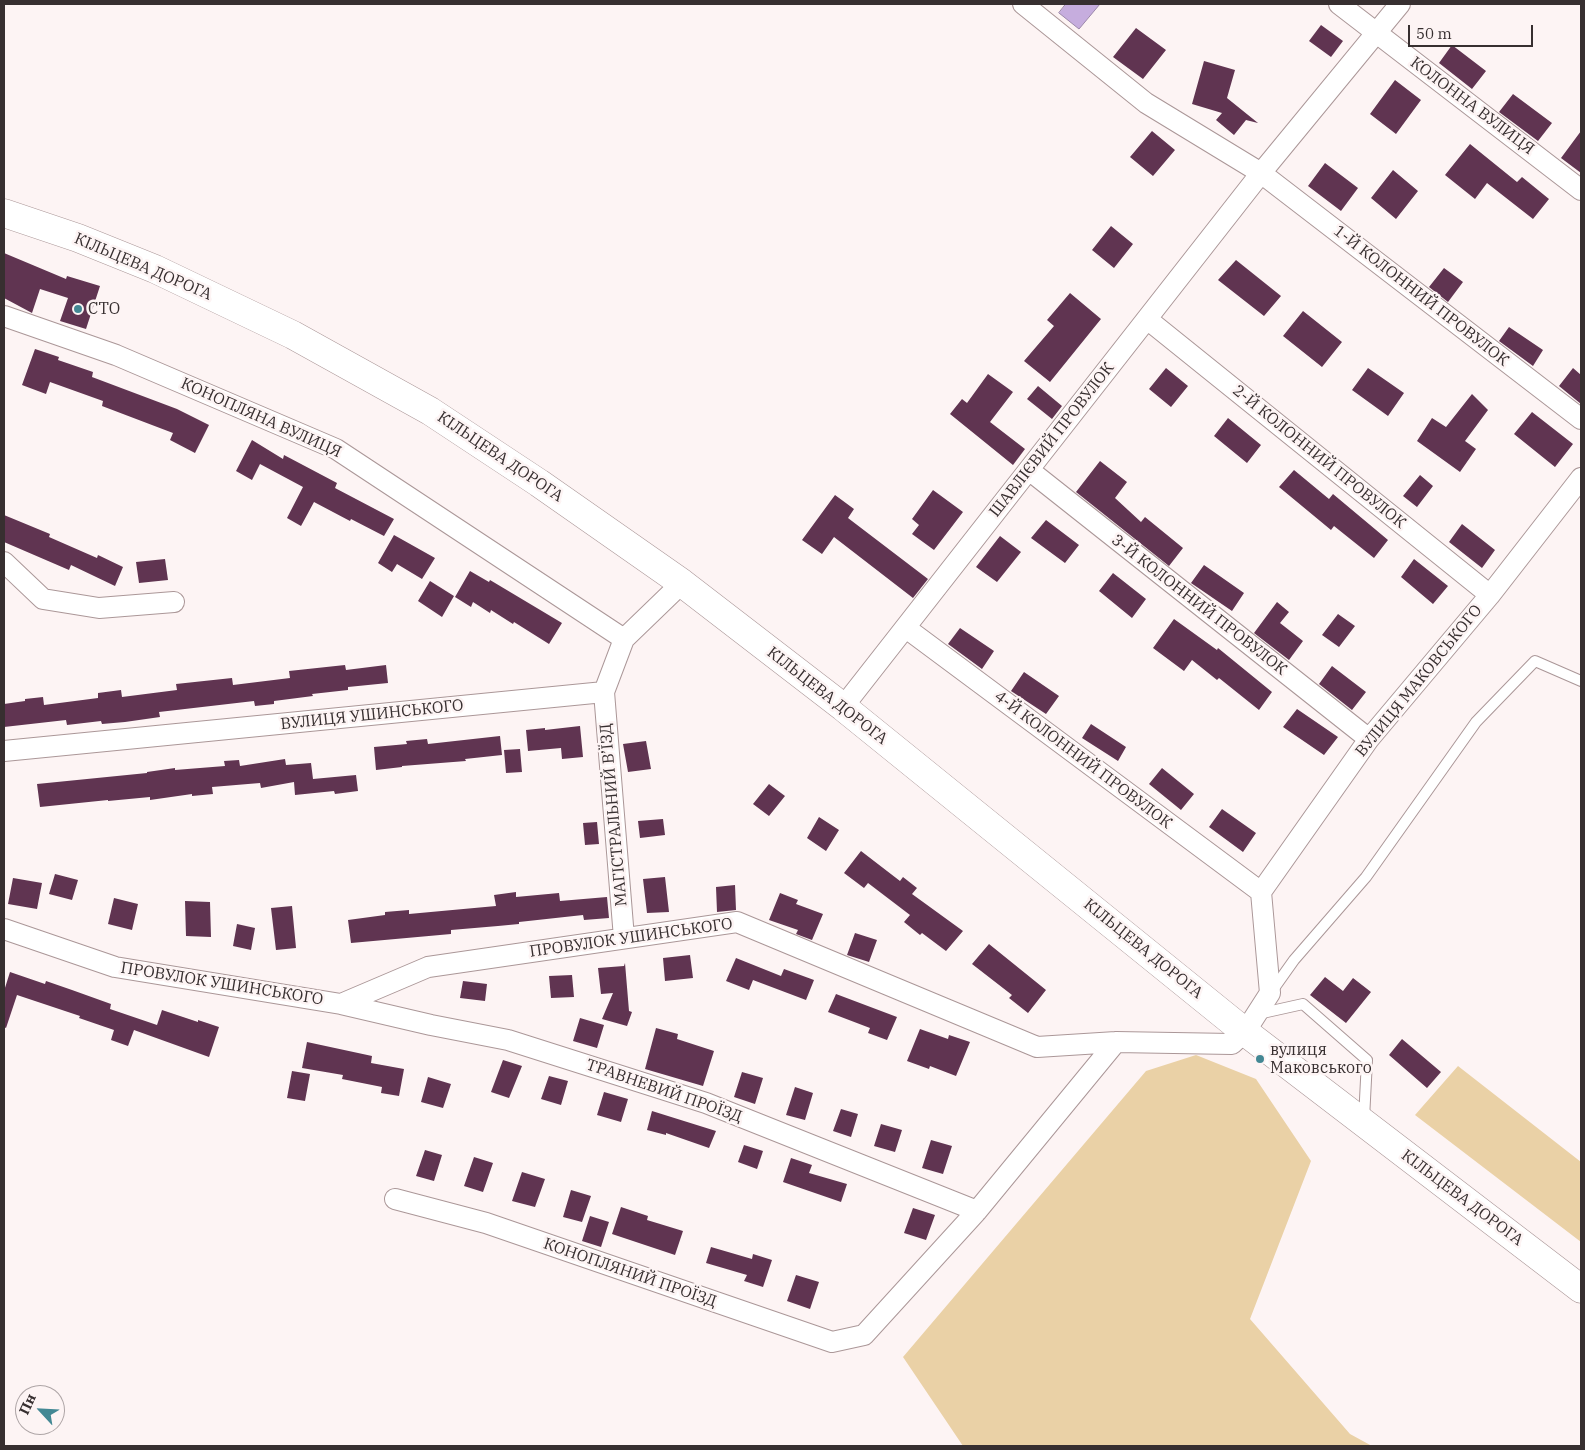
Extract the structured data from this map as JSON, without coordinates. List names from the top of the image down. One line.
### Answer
{"streets":{"highway":["КІЛЬЦЕВА ДОРОГА"],"street":["КОЛОННА ВУЛИЦЯ","1-Й КОЛОННИЙ ПРОВУЛОК","КОНОПЛЯНА ВУЛИЦЯ","ШАВЛІЄВИЙ ПРОВУЛОК","2-Й КОЛОННИЙ ПРОВУЛОК","3-Й КОЛОННИЙ ПРОВУЛОК","ВУЛИЦЯ МАКОВСЬКОГО","ВУЛИЦЯ УШИНСЬКОГО","4-Й КОЛОННИЙ ПРОВУЛОК","МАГІСТРАЛЬНИЙ В’ЇЗД","ПРОВУЛОК УШИНСЬКОГО","ТРАВНЕВИЙ ПРОЇЗД","КОНОПЛЯНИЙ ПРОЇЗД"]},"crossings":[["КОЛОННА ВУЛИЦЯ","ШАВЛІЄВИЙ ПРОВУЛОК"],["КІЛЬЦЕВА ДОРОГА","ШАВЛІЄВИЙ ПРОВУЛОК"],["КІЛЬЦЕВА ДОРОГА","ПРОВУЛОК УШИНСЬКОГО"],["1-Й КОЛОННИЙ ПРОВУЛОК","ШАВЛІЄВИЙ ПРОВУЛОК"],["ШАВЛІЄВИЙ ПРОВУЛОК","2-Й КОЛОННИЙ ПРОВУЛОК"],["ШАВЛІЄВИЙ ПРОВУЛОК","3-Й КОЛОННИЙ ПРОВУЛОК"],["ШАВЛІЄВИЙ ПРОВУЛОК","4-Й КОЛОННИЙ ПРОВУЛОК"],["2-Й КОЛОННИЙ ПРОВУЛОК","ВУЛИЦЯ МАКОВСЬКОГО"],["3-Й КОЛОННИЙ ПРОВУЛОК","ВУЛИЦЯ МАКОВСЬКОГО"],["ВУЛИЦЯ МАКОВСЬКОГО","4-Й КОЛОННИЙ ПРОВУЛОК"],["ВУЛИЦЯ УШИНСЬКОГО","МАГІСТРАЛЬНИЙ В’ЇЗД"],["МАГІСТРАЛЬНИЙ В’ЇЗД","ПРОВУЛОК УШИНСЬКОГО"],["ПРОВУЛОК УШИНСЬКОГО","ТРАВНЕВИЙ ПРОЇЗД"],["ТРАВНЕВИЙ ПРОЇЗД","КОНОПЛЯНИЙ ПРОЇЗД"]],"places":["СТО","вулиця Маковського"],"scale_bar":"50 m","north":"top left"}
